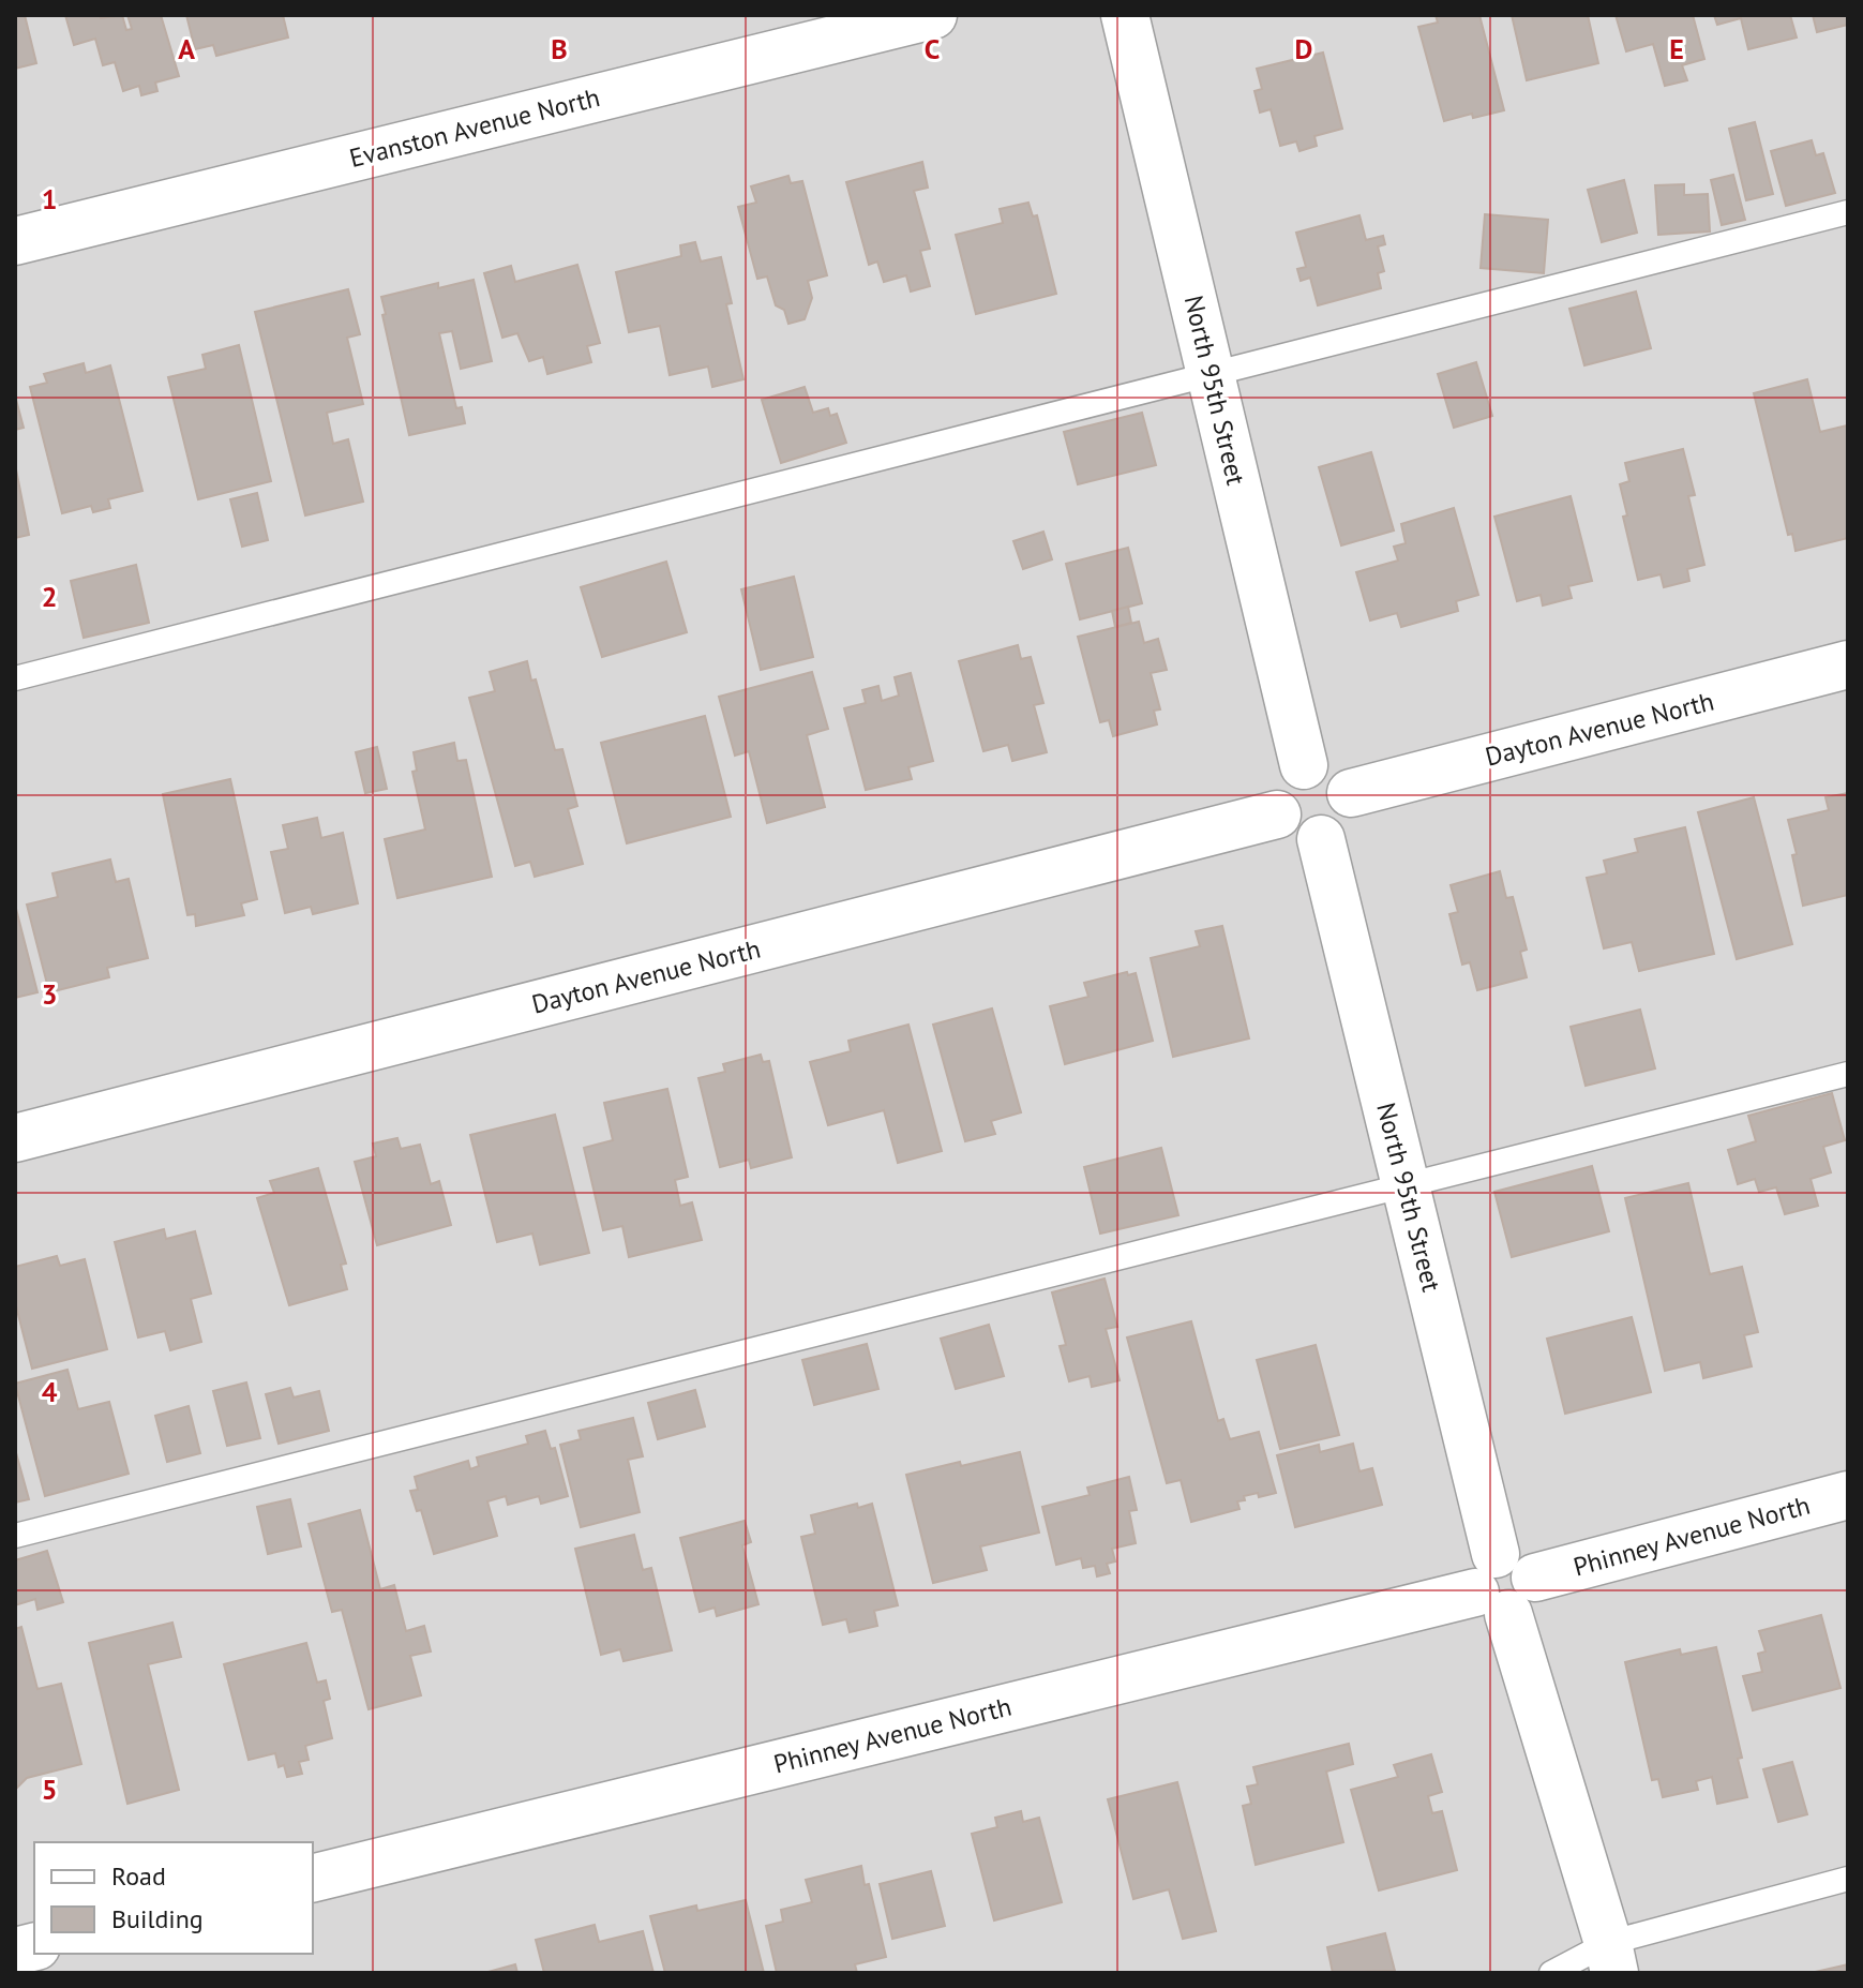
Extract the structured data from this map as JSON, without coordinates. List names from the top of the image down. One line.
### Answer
{"streets":{"street":["Evanston Avenue North","North 95th Street","Dayton Avenue North","Phinney Avenue North"]},"crossings":[["North 95th Street","Dayton Avenue North"],["North 95th Street","Phinney Avenue North"]],"legend":["Road","Building"],"grid":{"columns":["A","B","C","D","E"],"rows":["1","2","3","4","5"]}}
